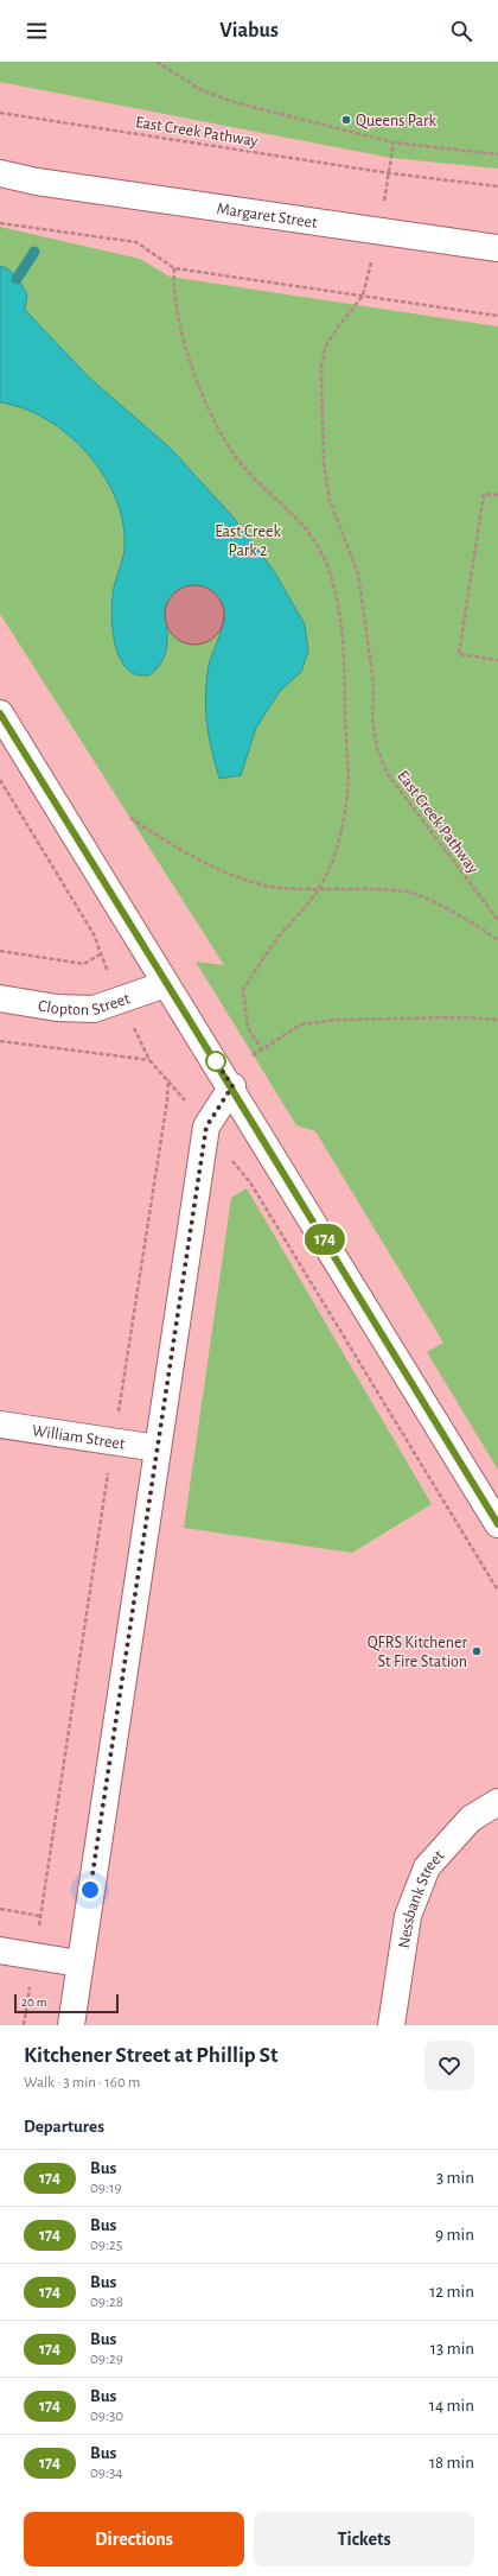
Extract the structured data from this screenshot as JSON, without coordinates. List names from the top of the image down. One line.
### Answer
{"streets":{"street":["Margaret Street","Clopton Street","William Street","Nessbank Street"],"path":["East Creek Pathway"]},"parks":["East Creek Park 2"],"places":["Queens Park","QFRS Kitchener St Fire Station"],"lines":["bus line 174"],"scale_bar":"20 m","page":{"header":"Viabus","on_map":"174","scale":"20 m","heading":[["Kitchener Street at Phillip St","Walk · 3 min · 160 m"],"Departures"],"list":[{"mark":"174","name":"Bus","note":"09:19","value":"3 min"},{"mark":"174","name":"Bus","note":"09:25","value":"9 min"},{"mark":"174","name":"Bus","note":"09:28","value":"12 min"},{"mark":"174","name":"Bus","note":"09:29","value":"13 min"},{"mark":"174","name":"Bus","note":"09:30","value":"14 min"},{"mark":"174","name":"Bus","note":"09:34","value":"18 min"}],"buttons":["Directions","Tickets"]}}
